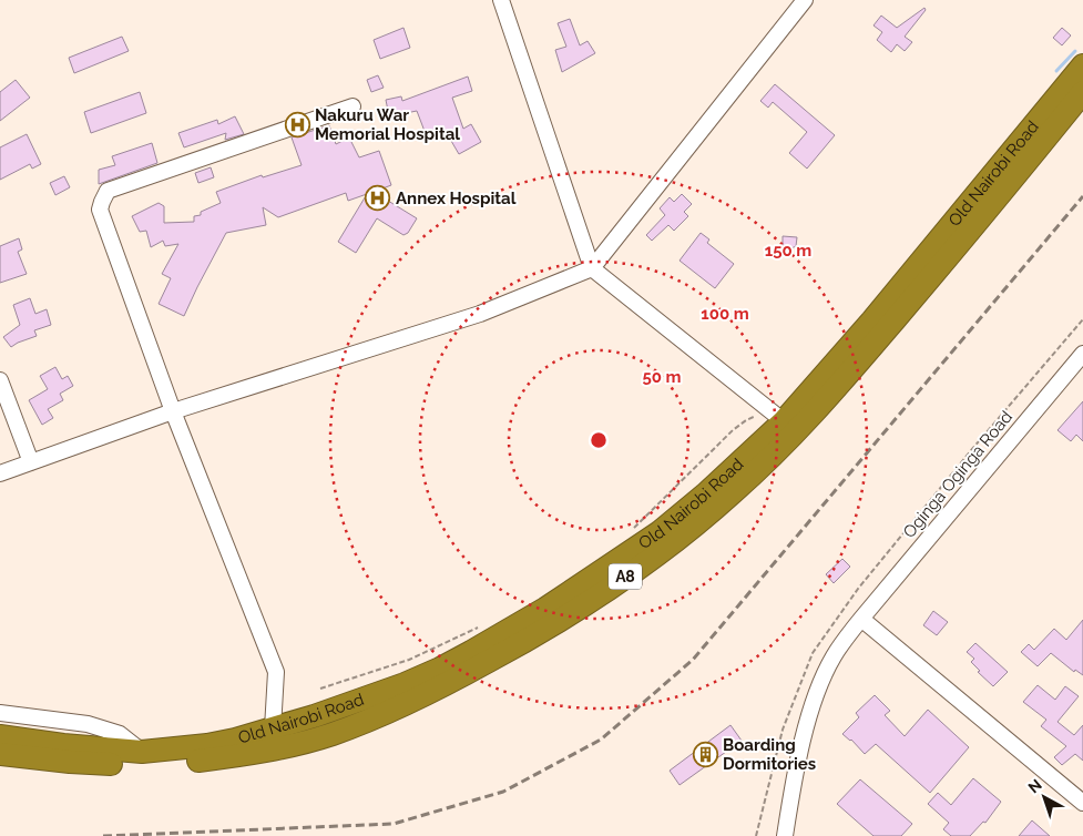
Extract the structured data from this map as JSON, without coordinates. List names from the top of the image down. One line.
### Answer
{"streets":{"highway":["Old Nairobi Road","A8"],"street":["Oginga Oginga Road"]},"places":{"hospital":["Nakuru War Memorial Hospital","Annex Hospital"],"building":["Boarding Dormitories"]},"north":"top left","rings":["150 m","100 m","50 m"]}
